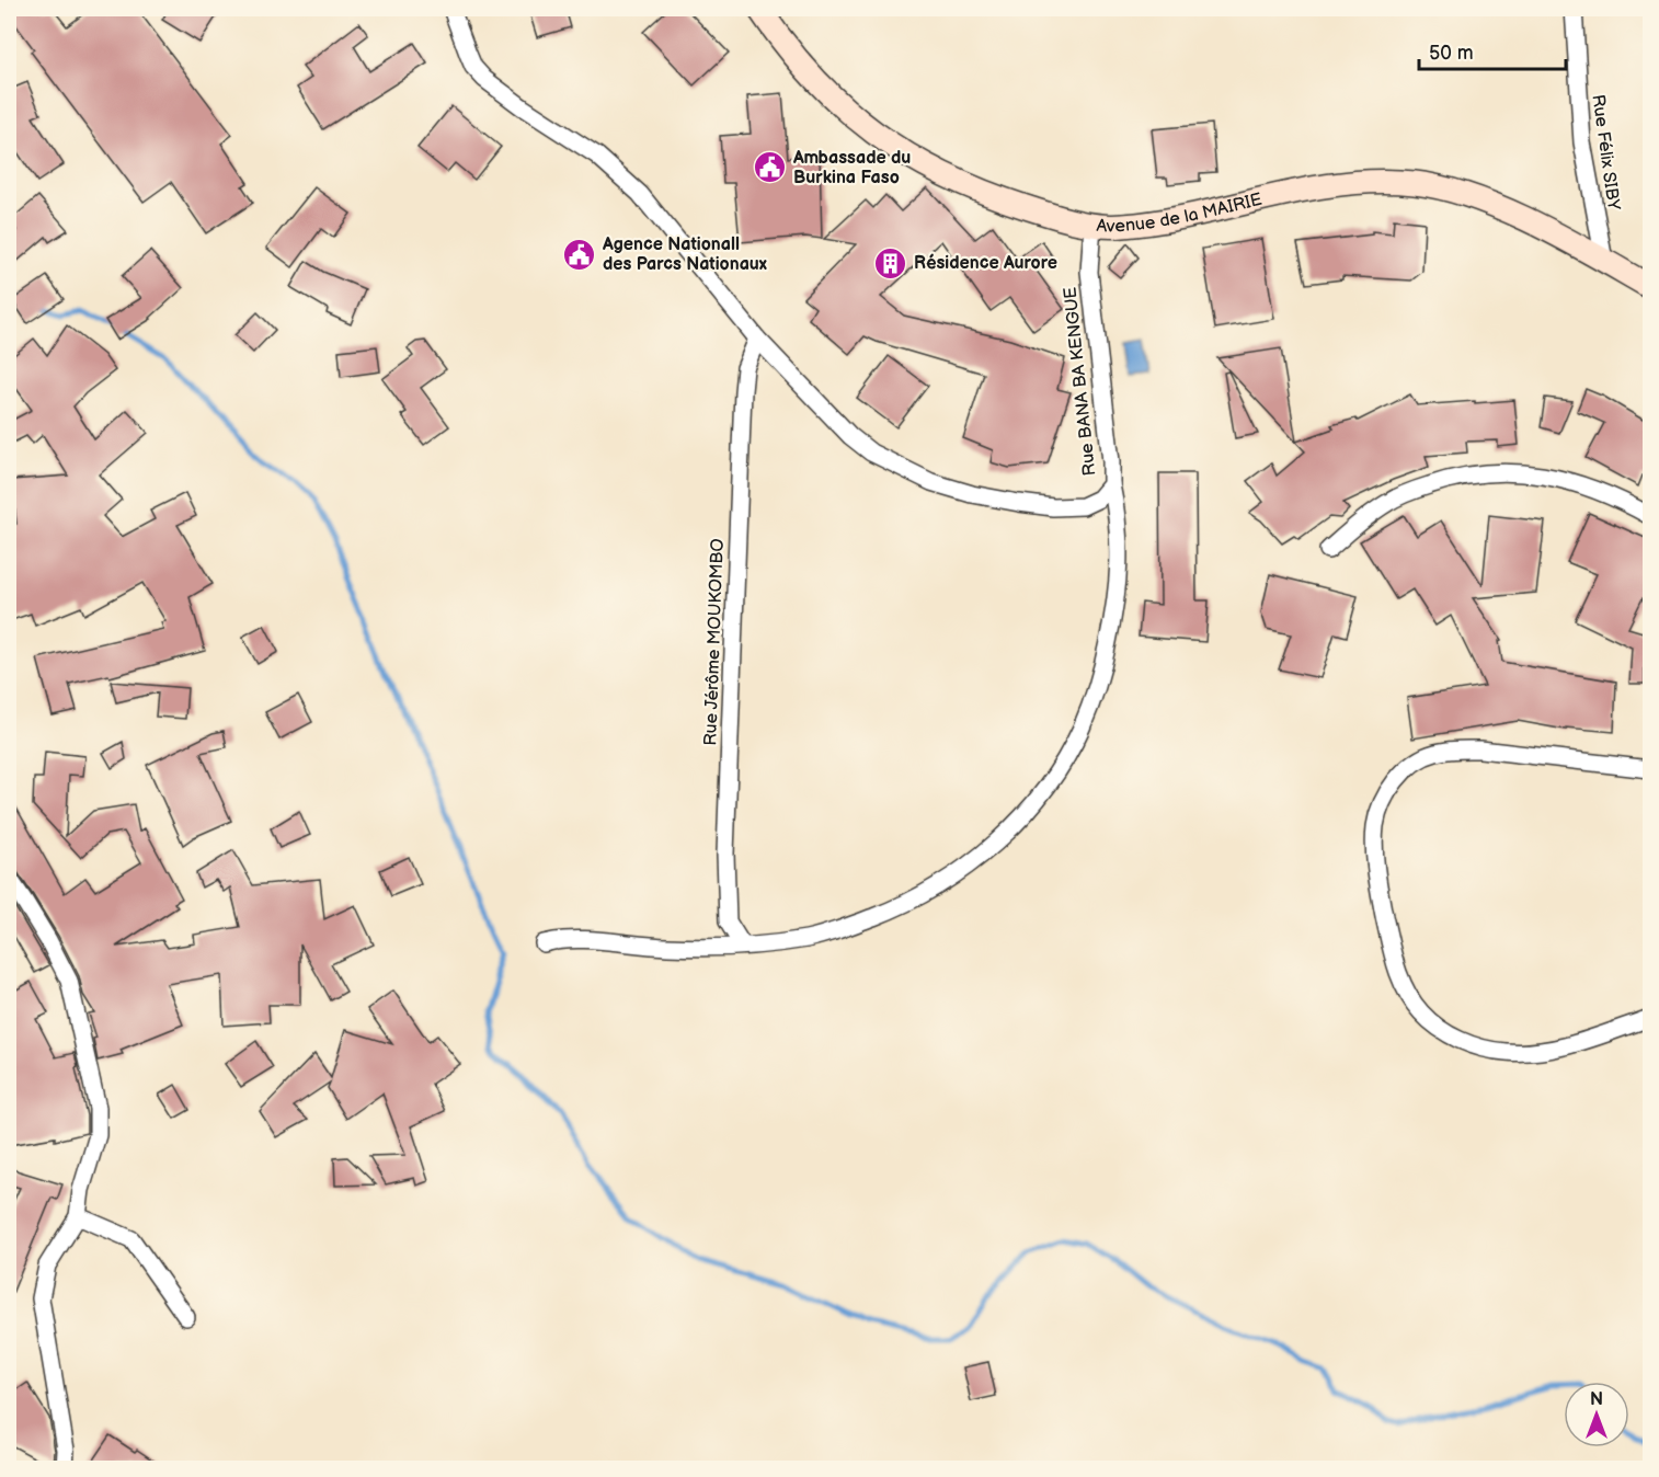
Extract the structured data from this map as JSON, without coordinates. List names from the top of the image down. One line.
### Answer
{"streets":{"main road":["Avenue de la MAIRIE"],"street":["Rue Félix SIBY","Rue BANA BA KENGUE","Rue Jérôme MOUKOMBO"]},"crossings":[["Rue Félix SIBY","Avenue de la MAIRIE"],["Avenue de la MAIRIE","Rue BANA BA KENGUE"],["Rue BANA BA KENGUE","Rue Jérôme MOUKOMBO"]],"places":{"public building":["Ambassade du Burkina Faso","Agence Nationall des Parcs Nationaux"],"building":["Résidence Aurore"]},"scale_bar":"50 m","north":"top"}
